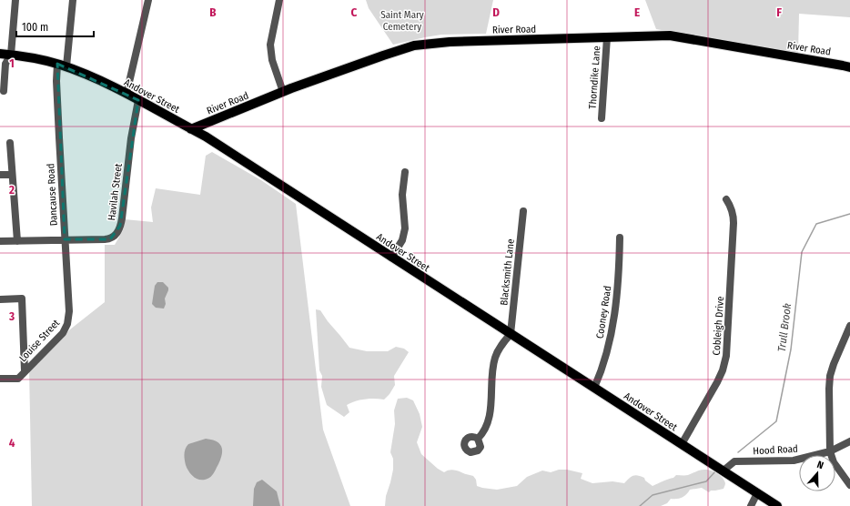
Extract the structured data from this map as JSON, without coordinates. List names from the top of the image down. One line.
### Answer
{"streets":{"main road":["River Road","Andover Street"],"street":["Thorndike Lane","Havilah Street","Dancause Road","Blacksmith Lane","Cooney Road","Cobleigh Drive","Louise Street","Hood Road"]},"crossings":[["River Road","Thorndike Lane"],["River Road","Andover Street"],["Andover Street","Havilah Street"],["Andover Street","Dancause Road"],["Andover Street","Blacksmith Lane"],["Andover Street","Cooney Road"],["Andover Street","Cobleigh Drive"],["Andover Street","Hood Road"],["Havilah Street","Dancause Road"],["Dancause Road","Louise Street"]],"water":["Trull Brook"],"parks":["Saint Mary Cemetery"],"scale_bar":"100 m","north":"top","grid":{"columns":["B","C","D","E","F"],"rows":["1","2","3","4"]}}
